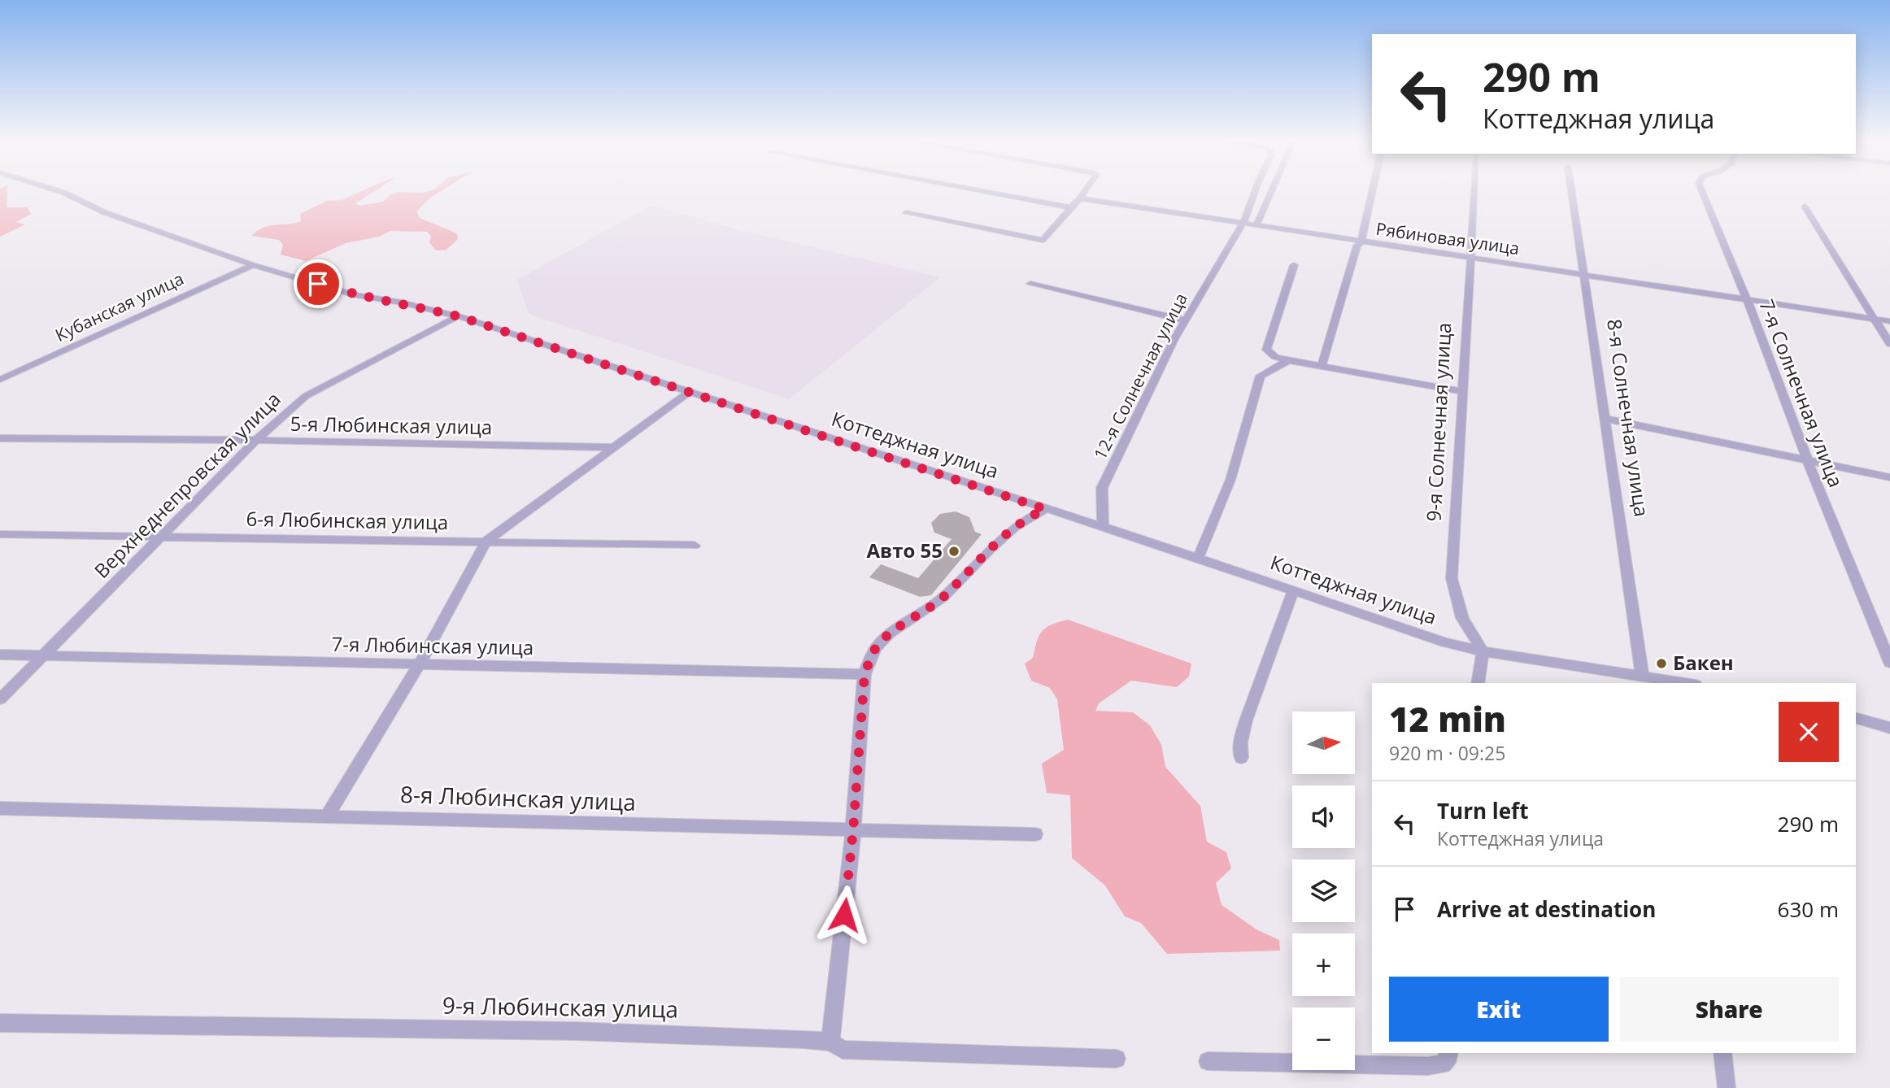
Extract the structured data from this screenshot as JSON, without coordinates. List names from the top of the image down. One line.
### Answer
{"streets":{"street":["Рябиновая улица","Кубанская улица","12-я Солнечная улица","7-я Солнечная улица","8-я Солнечная улица","9-я Солнечная улица","5-я Любинская улица","Коттеджная улица","Верхнеднепровская улица","6-я Любинская улица","7-я Любинская улица","8-я Любинская улица","9-я Любинская улица"]},"crossings":[["Рябиновая улица","12-я Солнечная улица"],["Рябиновая улица","7-я Солнечная улица"],["Рябиновая улица","8-я Солнечная улица"],["Рябиновая улица","9-я Солнечная улица"],["Кубанская улица","Коттеджная улица"],["12-я Солнечная улица","Коттеджная улица"],["8-я Солнечная улица","Коттеджная улица"],["9-я Солнечная улица","Коттеджная улица"],["5-я Любинская улица","Верхнеднепровская улица"],["Коттеджная улица","Верхнеднепровская улица"],["Верхнеднепровская улица","6-я Любинская улица"],["Верхнеднепровская улица","7-я Любинская улица"]],"places":["Авто 55","Бакен"],"north":"right","page":{"turn":["290 m","Коттеджная улица"],"heading":["12 min","920 m · 09:25"],"map_buttons":["+","−"],"list":[{"name":"Turn left","note":"Коттеджная улица","value":"290 m"},{"name":"Arrive at destination","value":"630 m"}],"buttons":["Exit","Share"]}}
